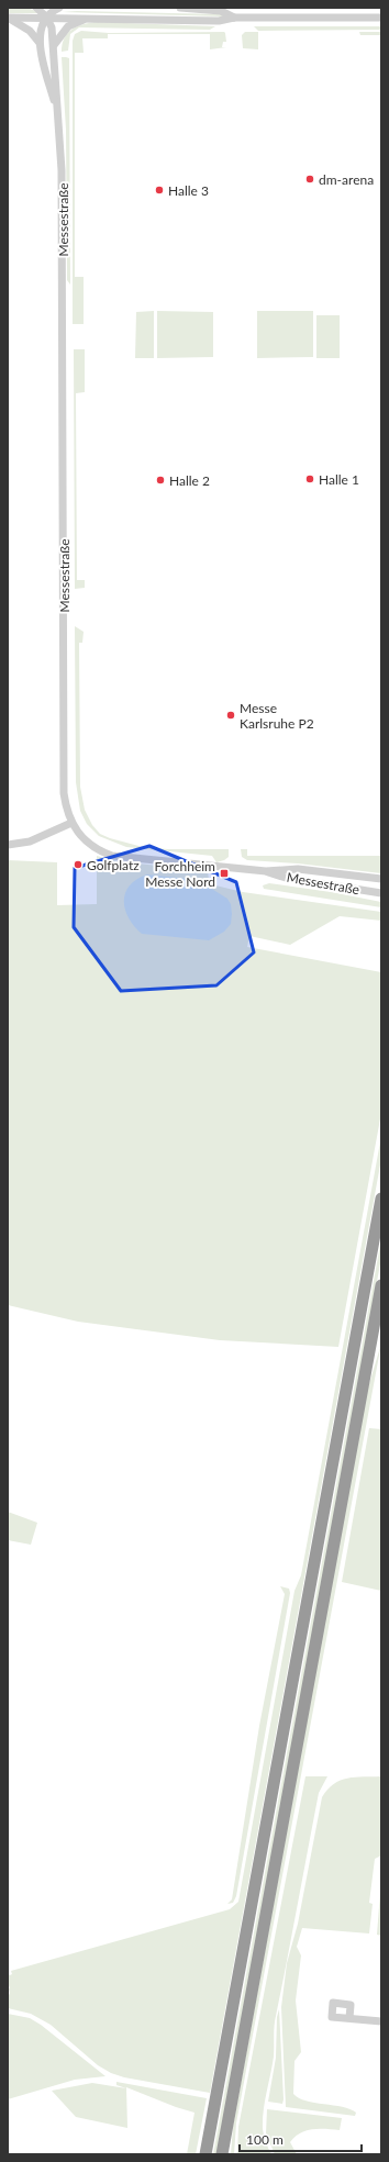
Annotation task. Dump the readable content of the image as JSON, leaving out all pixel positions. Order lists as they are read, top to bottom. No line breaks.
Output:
{"streets":{"street":["Messestraße"]},"places":{"other":["dm-arena","Halle 3","Halle 1","Halle 2","Messe Karlsruhe P2","Golfplatz"],"transit":["Forchheim Messe Nord"]},"scale_bar":"100 m"}
